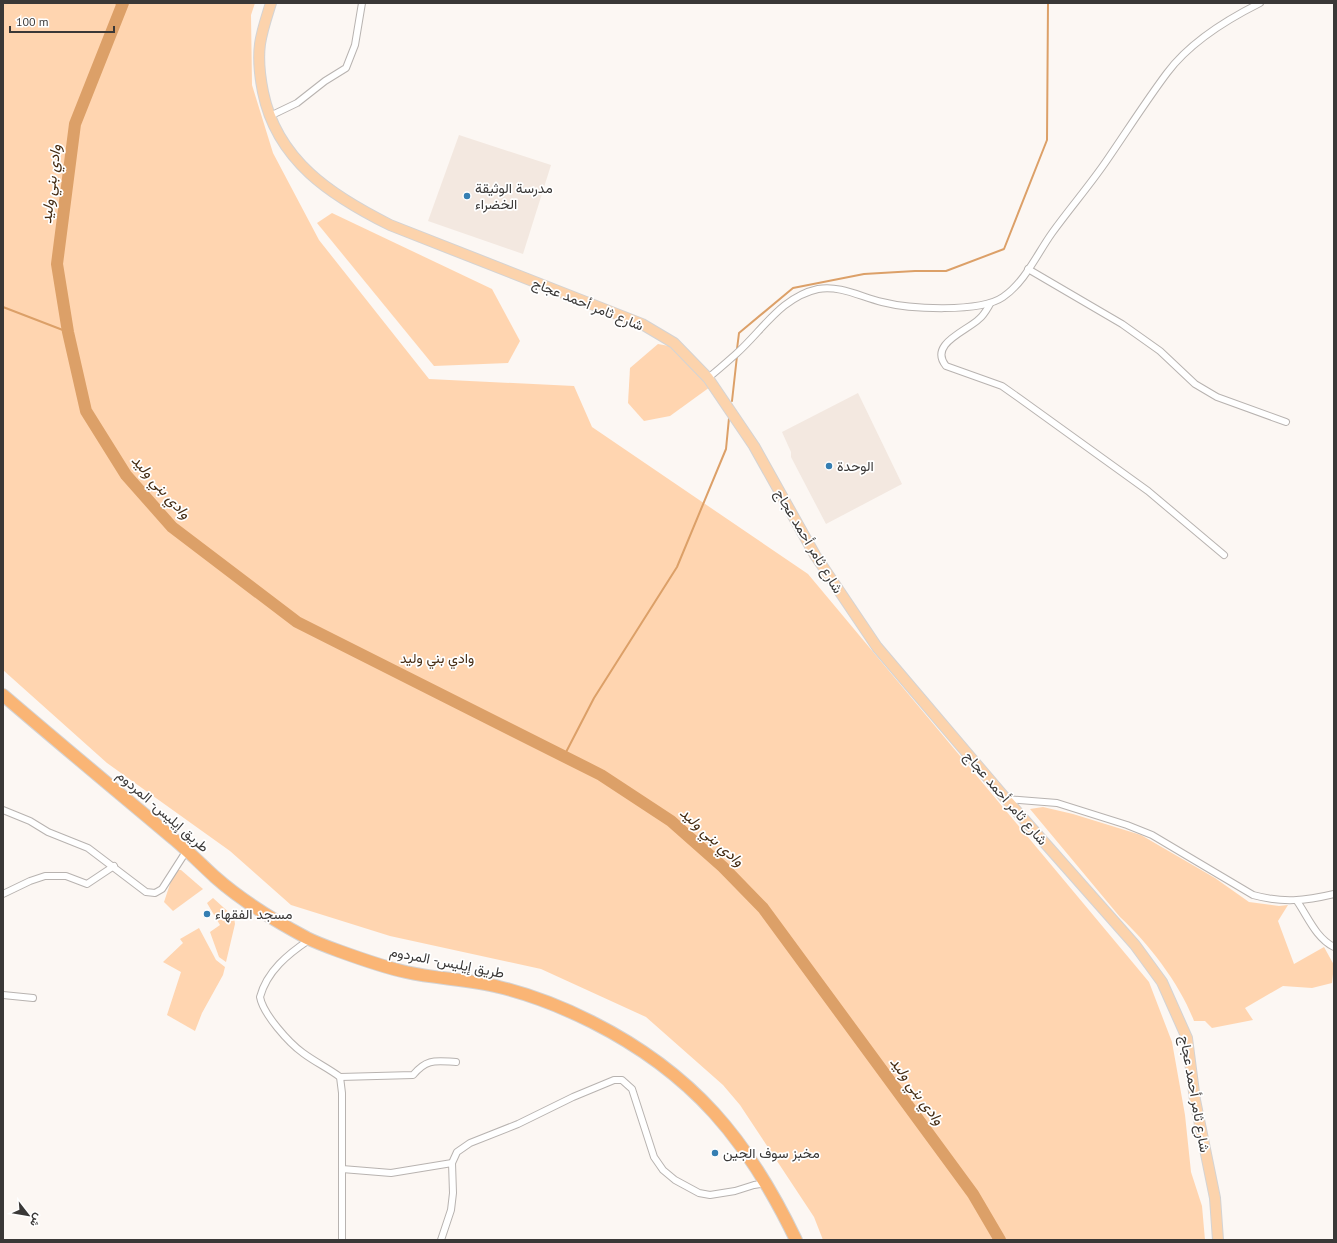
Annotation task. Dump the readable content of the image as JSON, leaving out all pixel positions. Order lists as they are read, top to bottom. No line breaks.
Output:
{"streets":{"highway":["طريق إيليس- المردوم"],"main road":["شارع ثامر أحمد عجاج"]},"water":["وادي بني وليد"],"parks":["وادي بني وليد"],"places":["مدرسة الوثيقة الخضراء","الوحدة","مسجد الفقهاء","مخبز سوف الجين"],"scale_bar":"100 m","north":"bottom right"}
